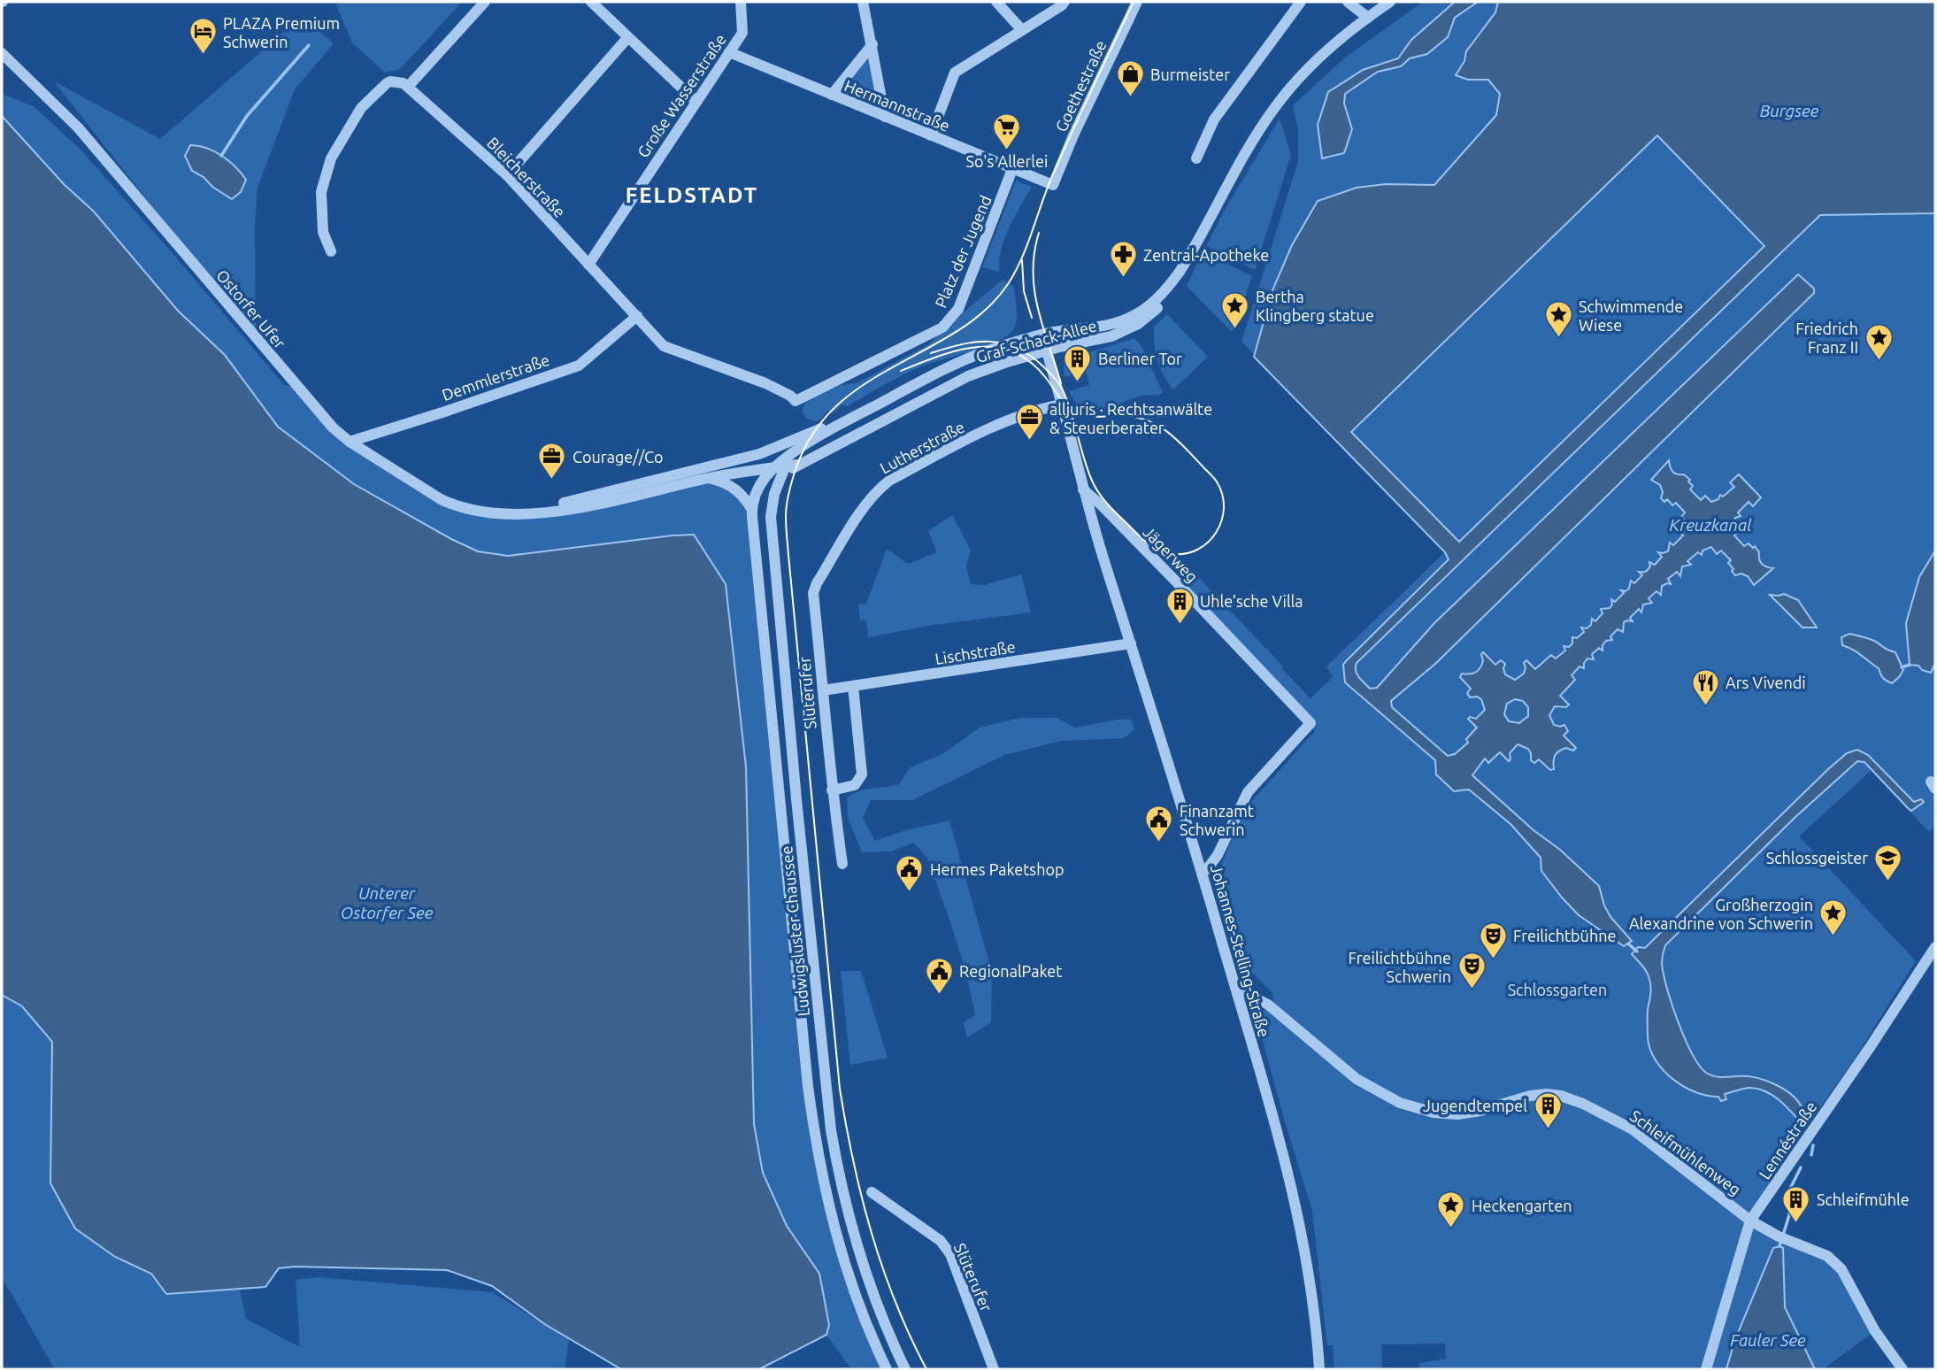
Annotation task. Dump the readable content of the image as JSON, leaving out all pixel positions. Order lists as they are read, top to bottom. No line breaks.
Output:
{"streets":{"street":["Goethestraße","Große Wasserstraße","Hermannstraße","Bleicherstraße","Platz der Jugend","Ostorfer Ufer","Graf-Schack-Allee","Demmlerstraße","Lutherstraße","Jägerweg","Lischstraße","Slüterufer","Ludwigsluster Chaussee","Johannes-Stelling-Straße","Lennéstraße","Schleifmühlenweg"]},"crossings":[["Goethestraße","Hermannstraße"],["Große Wasserstraße","Hermannstraße"],["Große Wasserstraße","Bleicherstraße"],["Hermannstraße","Platz der Jugend"],["Bleicherstraße","Platz der Jugend"],["Bleicherstraße","Demmlerstraße"],["Ostorfer Ufer","Graf-Schack-Allee"],["Ostorfer Ufer","Demmlerstraße"],["Ostorfer Ufer","Ludwigsluster Chaussee"],["Lutherstraße","Slüterufer"],["Lutherstraße","Johannes-Stelling-Straße"],["Jägerweg","Johannes-Stelling-Straße"],["Lischstraße","Slüterufer"],["Lischstraße","Johannes-Stelling-Straße"],["Johannes-Stelling-Straße","Schleifmühlenweg"],["Lennéstraße","Schleifmühlenweg"]],"districts":["FELDSTADT"],"water":["Burgsee","Kreuzkanal","Unterer Ostorfer See","Fauler See"],"parks":["Schlossgarten"],"places":{"hotel":["PLAZA Premium Schwerin"],"shop":["Burmeister"],"supermarket":["So's Allerlei"],"pharmacy":["Zentral-Apotheke"],"place":["Bertha Klingberg statue","Schwimmende Wiese","Friedrich Franz II","Großherzogin Alexandrine von Schwerin","Heckengarten"],"building":["Berliner Tor","Uhle’sche Villa","Jugendtempel","Schleifmühle"],"office":["alljuris · Rechtsanwälte & Steuerberater","Courage//Co"],"restaurant":["Ars Vivendi"],"public building":["Finanzamt Schwerin","Hermes Paketshop","RegionalPaket"],"school or university":["Schlossgeister"],"theatre":["Freilichtbühne","Freilichtbühne Schwerin"]}}
